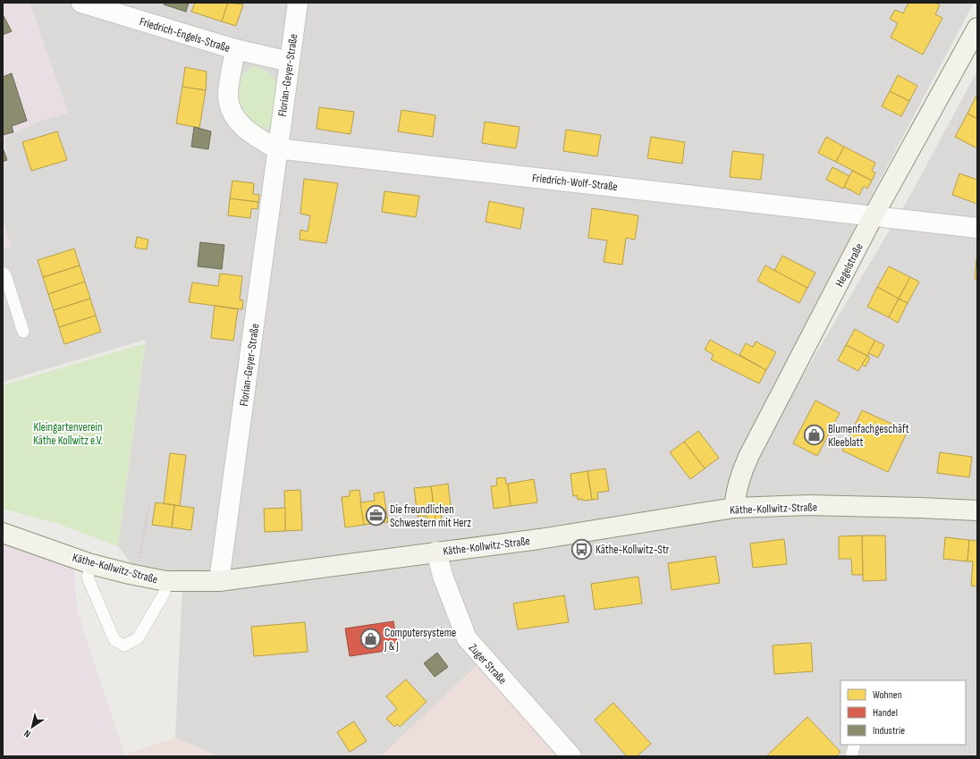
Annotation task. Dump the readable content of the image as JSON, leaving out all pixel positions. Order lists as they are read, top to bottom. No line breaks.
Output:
{"streets":{"street":["Friedrich-Engels-Straße","Florian-Geyer-Straße","Friedrich-Wolf-Straße","Hegelstraße","Käthe-Kollwitz-Straße","Zuger Straße"]},"crossings":[["Friedrich-Engels-Straße","Florian-Geyer-Straße"],["Florian-Geyer-Straße","Friedrich-Wolf-Straße"],["Florian-Geyer-Straße","Käthe-Kollwitz-Straße"],["Friedrich-Wolf-Straße","Hegelstraße"],["Hegelstraße","Käthe-Kollwitz-Straße"],["Käthe-Kollwitz-Straße","Zuger Straße"]],"parks":["Kleingartenverein Käthe Kollwitz e.V."],"places":{"shop":["Blumenfachgeschäft Kleeblatt","Computersysteme J & J"],"office":["Die freundlichen Schwestern mit Herz"],"bus stop":["Käthe-Kollwitz-Str"]},"legend":["Wohnen","Handel","Industrie"],"north":"bottom left"}
